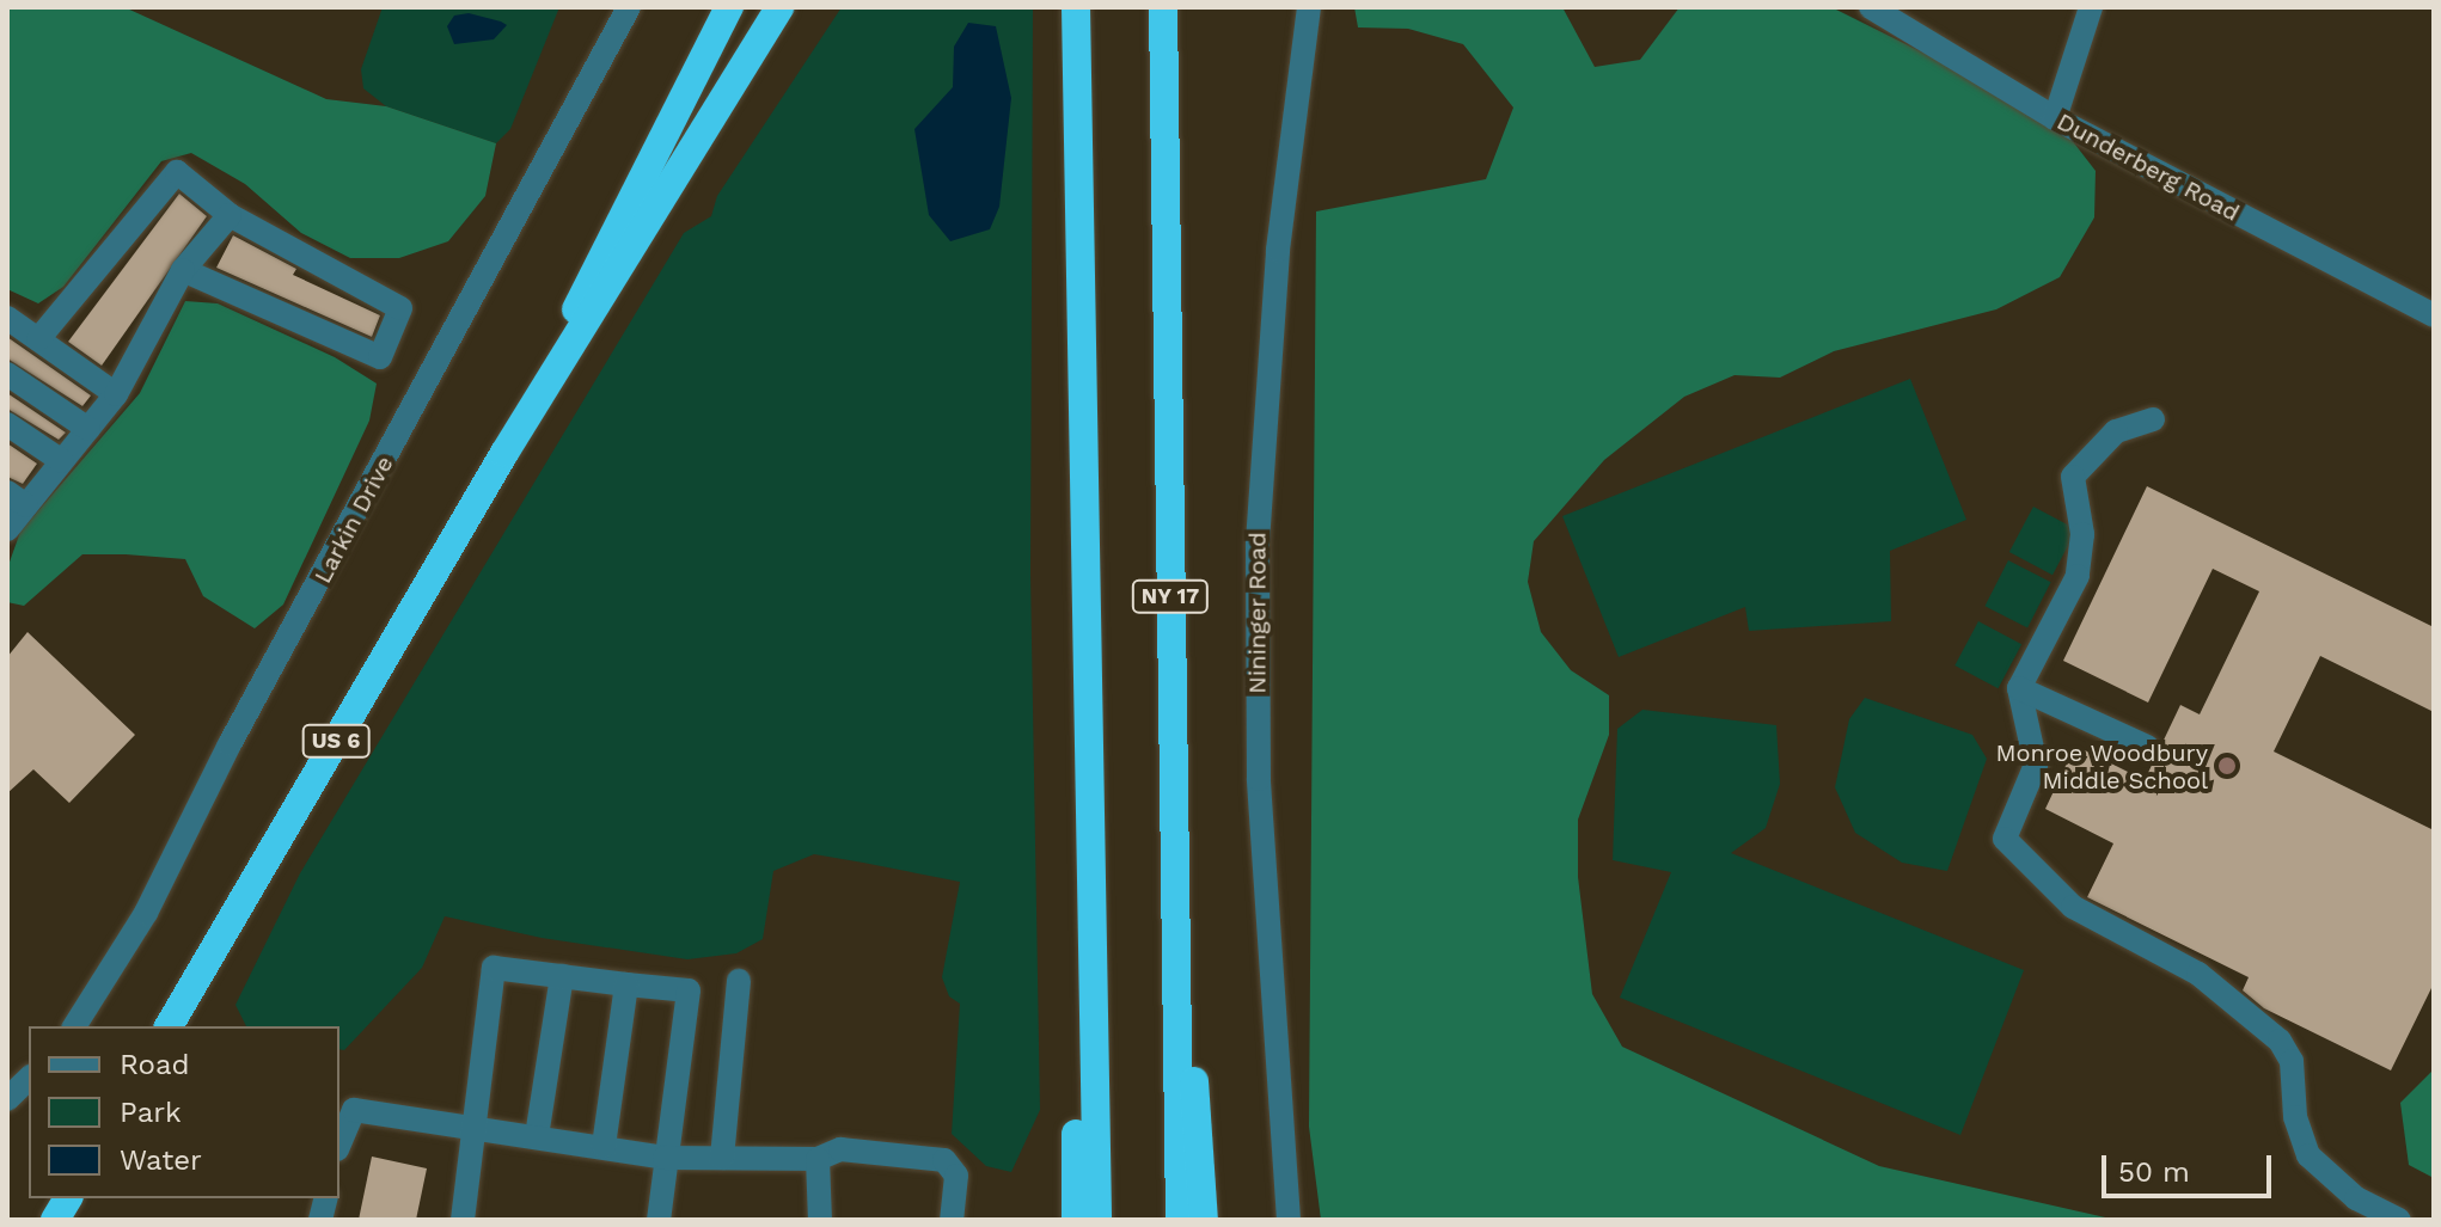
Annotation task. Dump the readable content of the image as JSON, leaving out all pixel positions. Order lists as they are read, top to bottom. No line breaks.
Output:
{"streets":{"highway":["NY 17","US 6"],"street":["Dunderberg Road","Larkin Drive","Nininger Road"]},"places":["Monroe Woodbury Middle School"],"legend":["Road","Park","Water"],"scale_bar":"50 m"}
